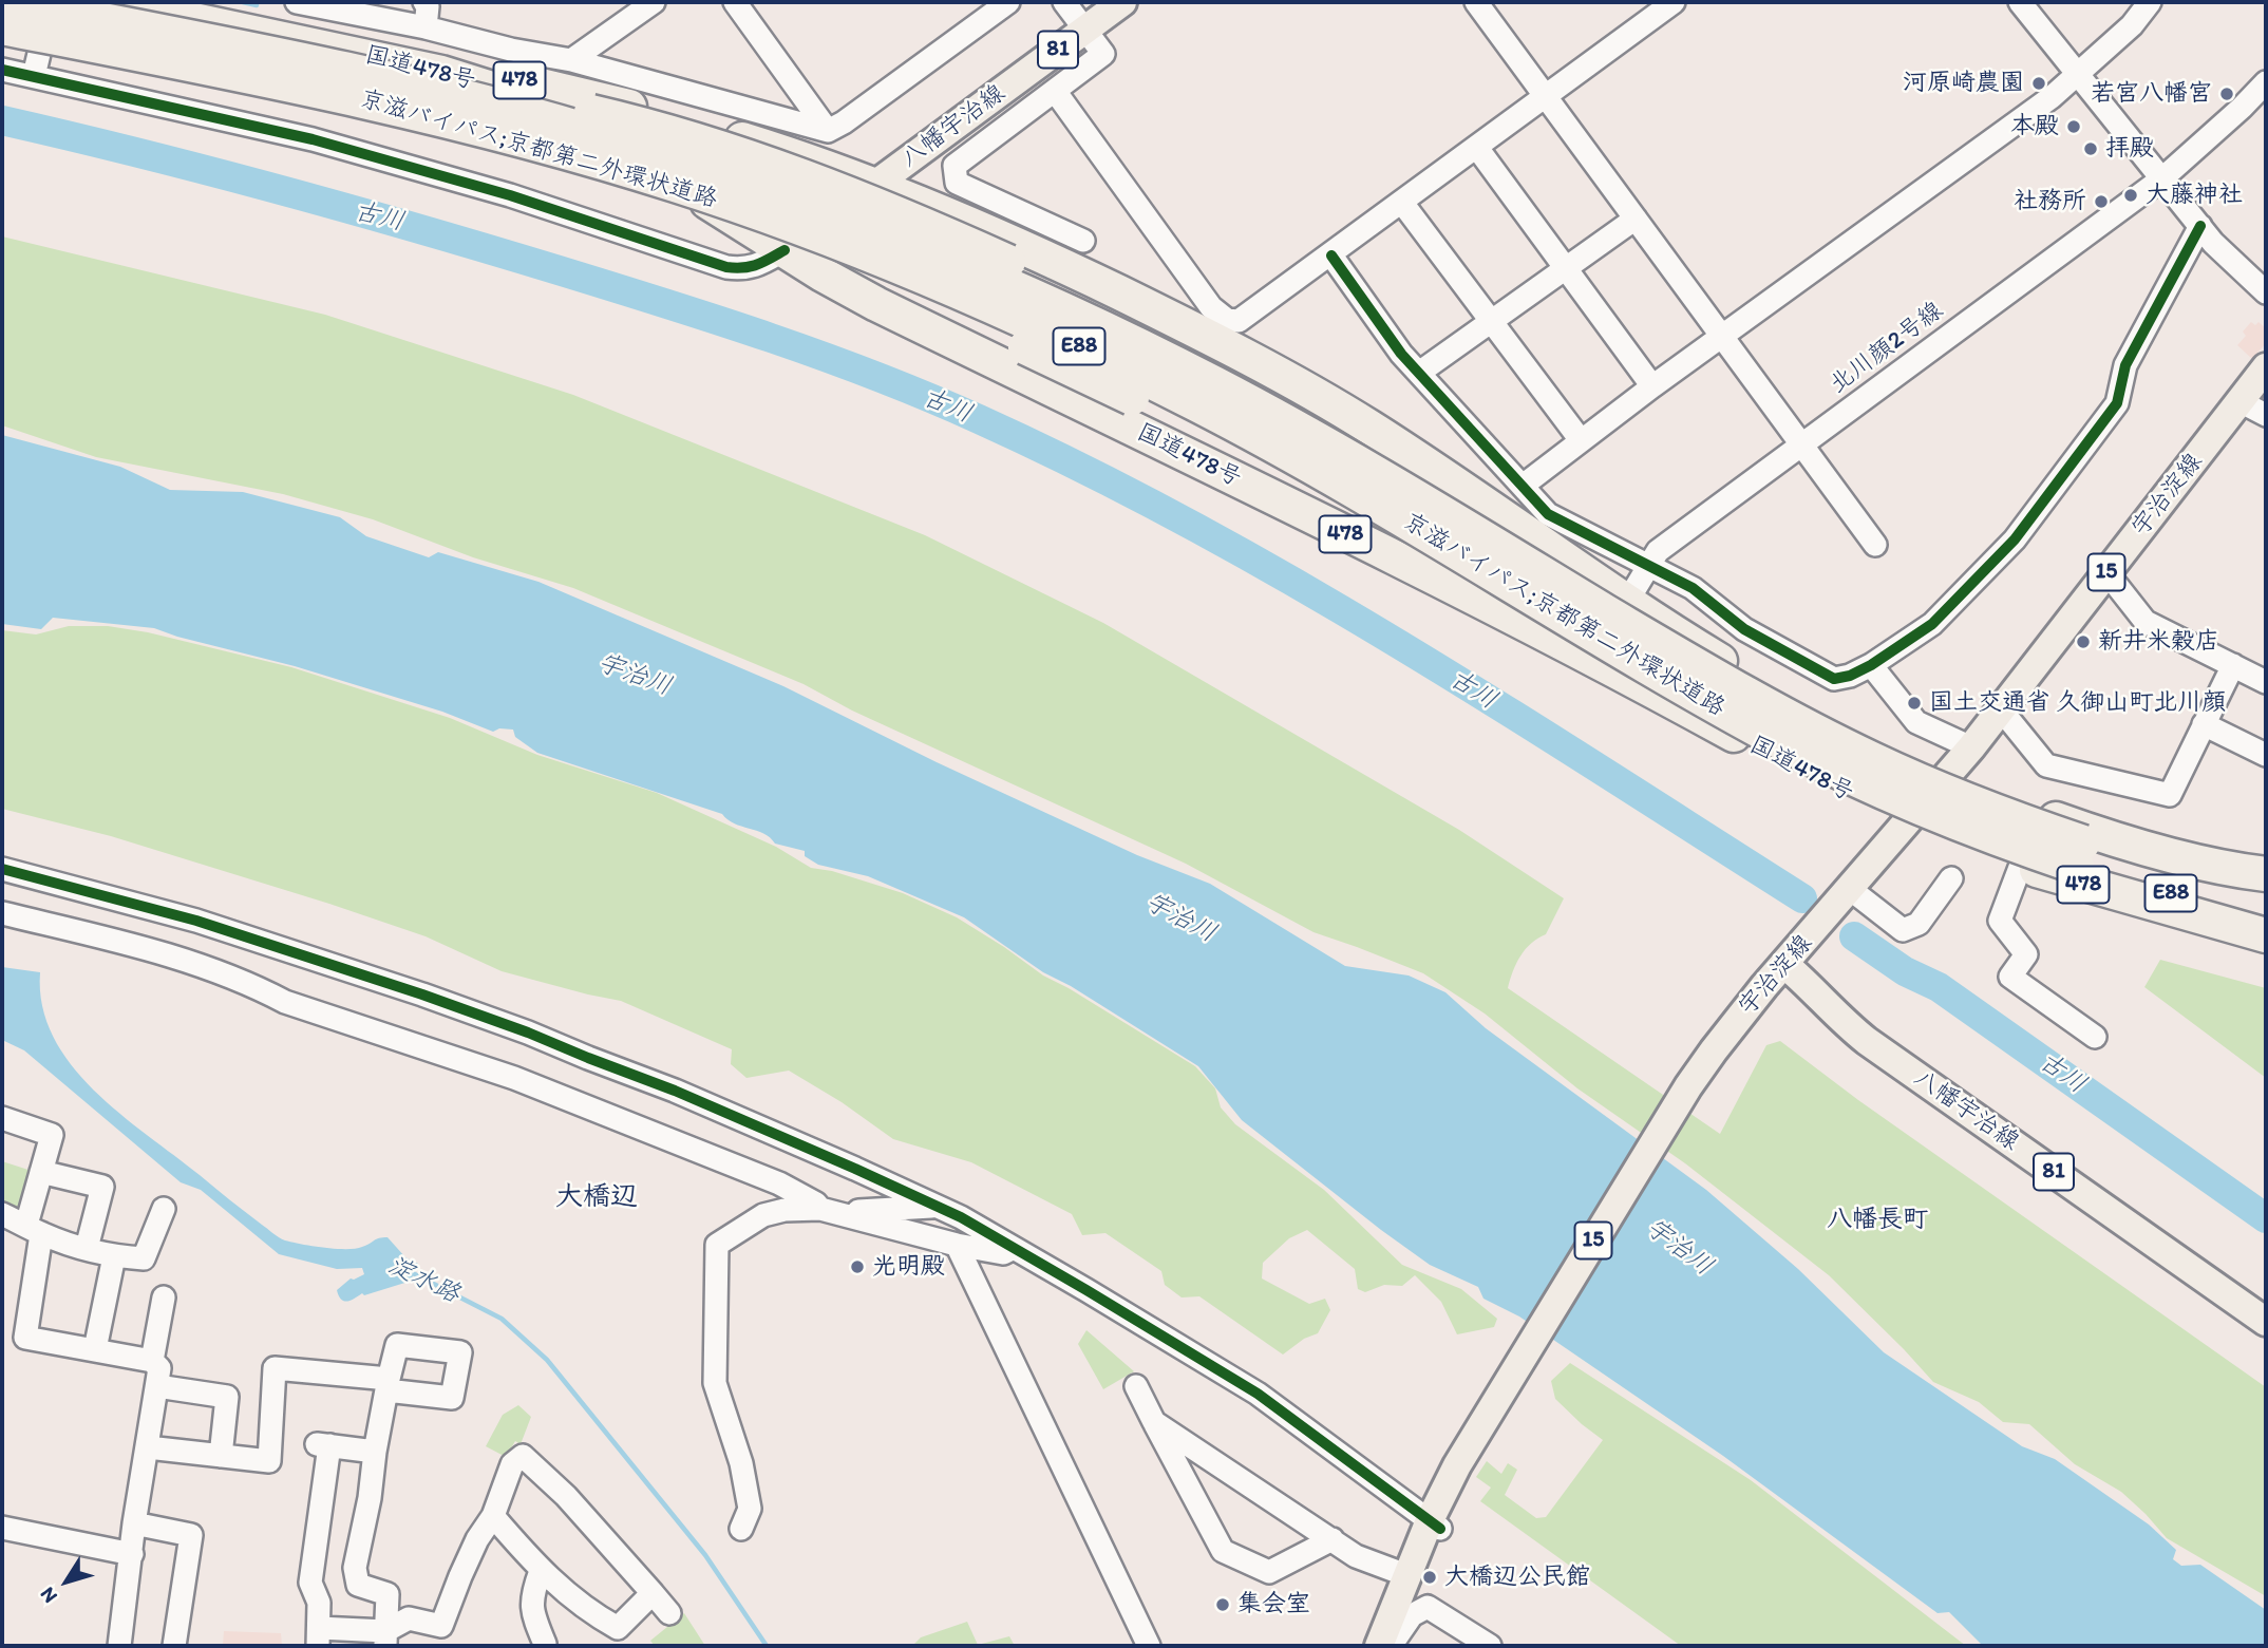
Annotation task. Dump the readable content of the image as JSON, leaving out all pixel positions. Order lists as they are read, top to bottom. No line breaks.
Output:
{"streets":{"highway":["国道478号","478","京滋バイパス;京都第二外環状道路","E88"],"main road":["81","八幡宇治線","宇治淀線","15"],"street":["北川顔2号線"]},"crossings":[["国道478号","八幡宇治線"],["国道478号","E88"],["国道478号","北川顔2号線"],["国道478号","宇治淀線"],["八幡宇治線","宇治淀線"],["京滋バイパス;京都第二外環状道路","E88"]],"districts":["大橋辺","八幡長町"],"water":["古川","宇治川","淀水路"],"places":["河原崎農園","若宮八幡宮","本殿","拝殿","大藤神社","社務所","新井米穀店","国土交通省 久御山町北川顔","光明殿","大橋辺公民館","集会室"],"north":"bottom left"}
